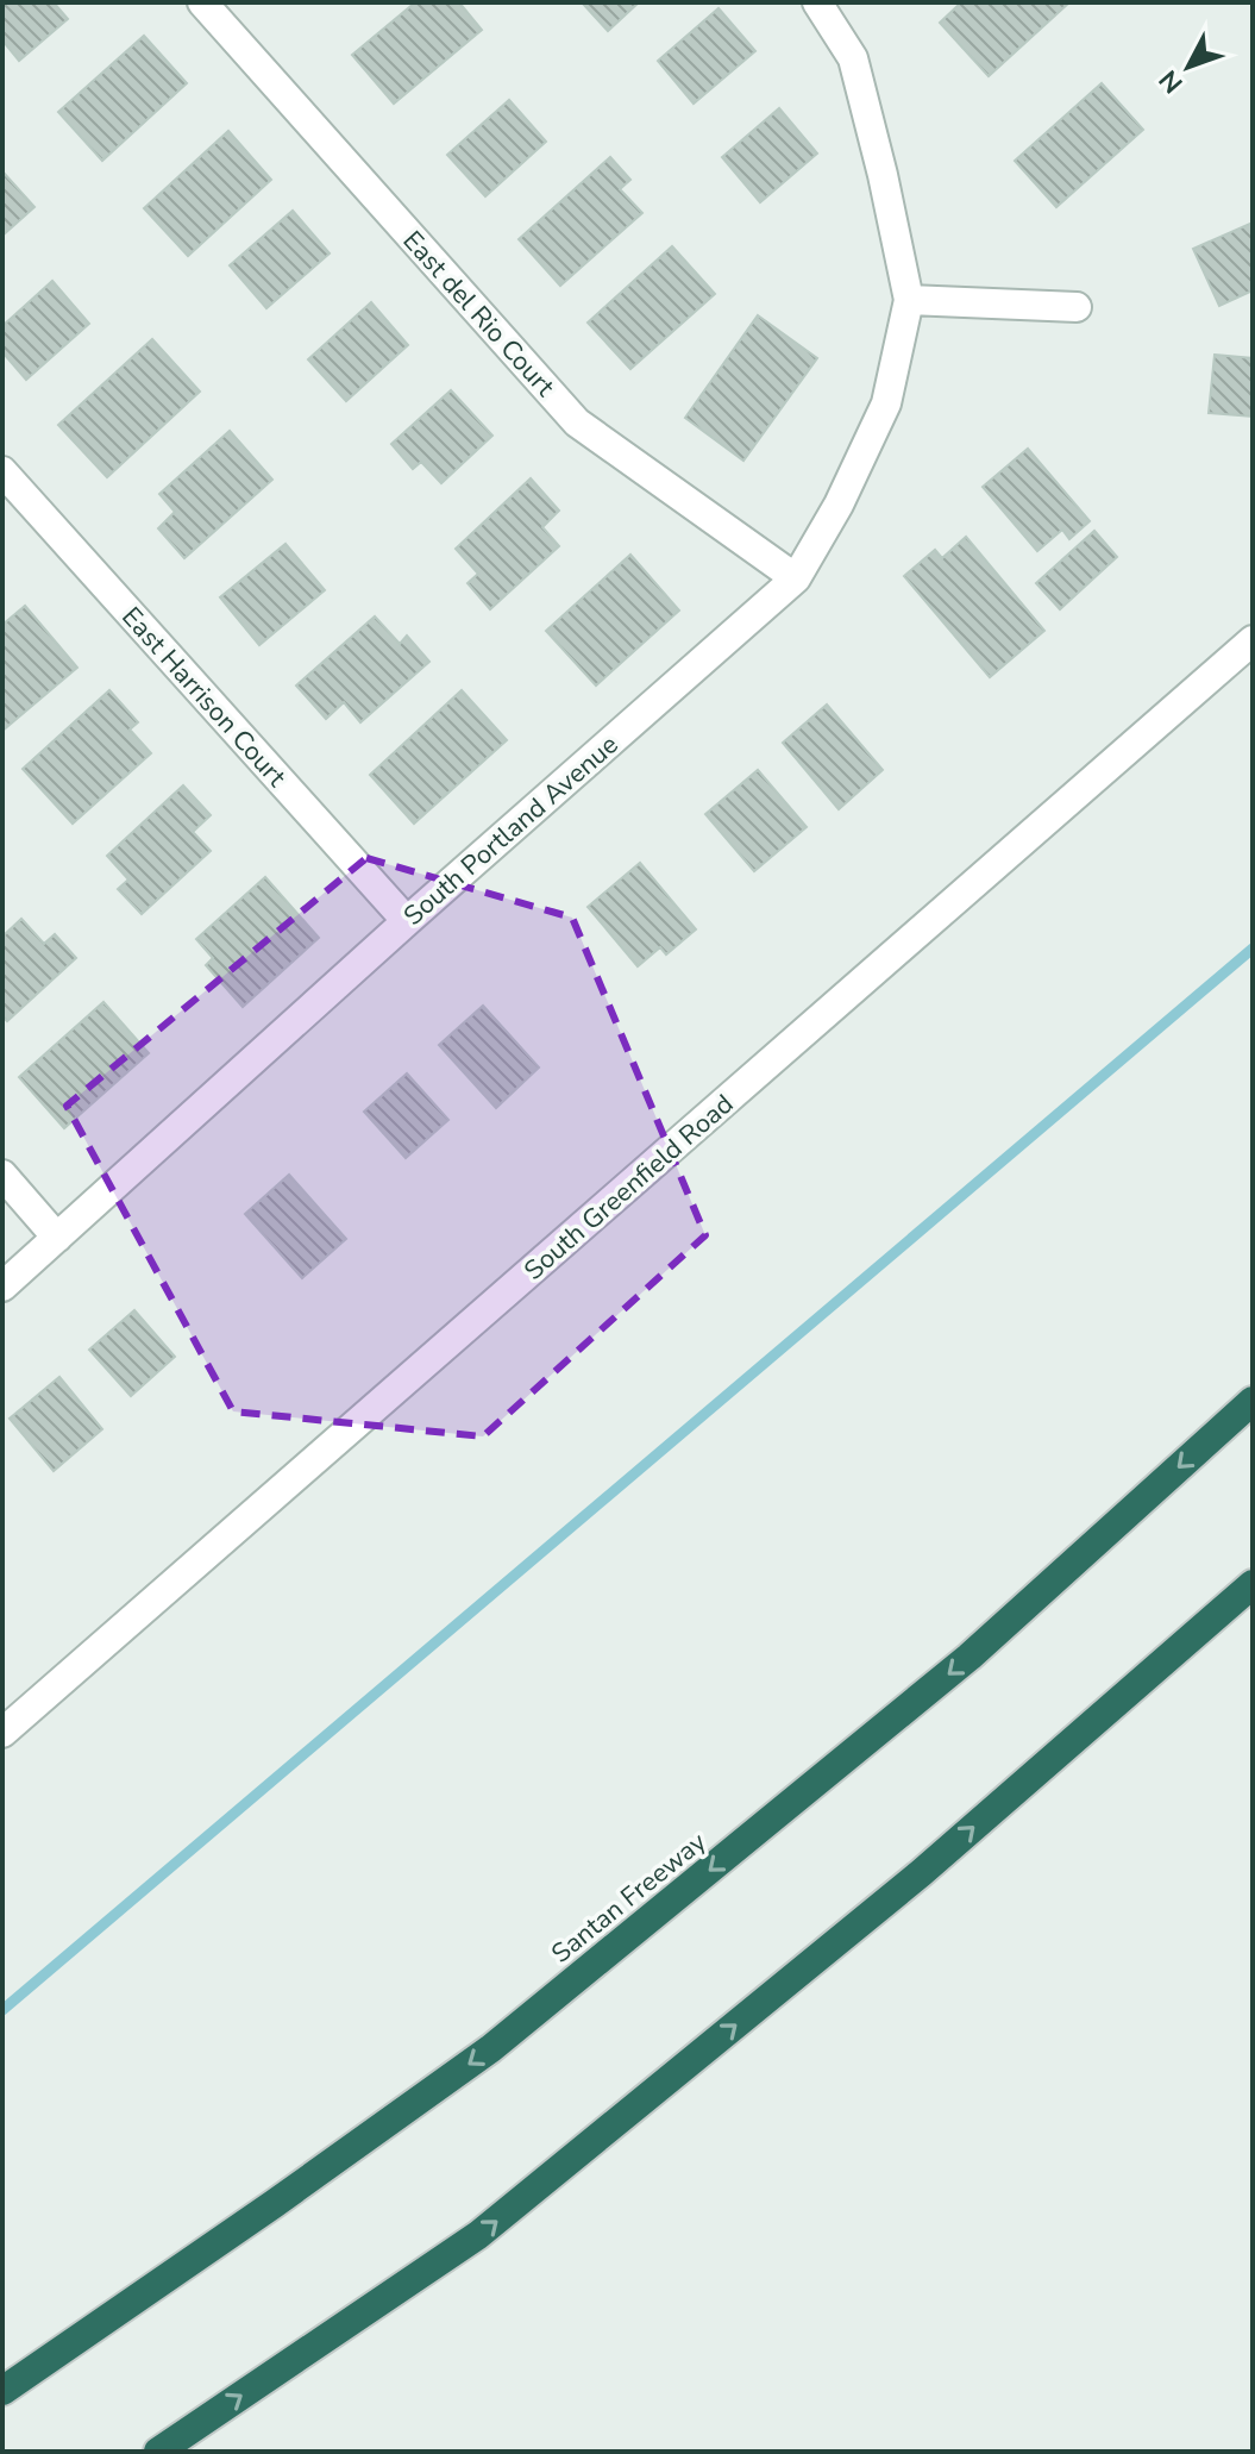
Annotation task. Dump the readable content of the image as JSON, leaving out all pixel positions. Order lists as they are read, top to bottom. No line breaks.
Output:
{"streets":{"highway":["Santan Freeway"],"street":["East del Rio Court","East Harrison Court","South Portland Avenue","South Greenfield Road"]},"crossings":[["East del Rio Court","South Portland Avenue"],["East Harrison Court","South Portland Avenue"]],"north":"bottom left"}
